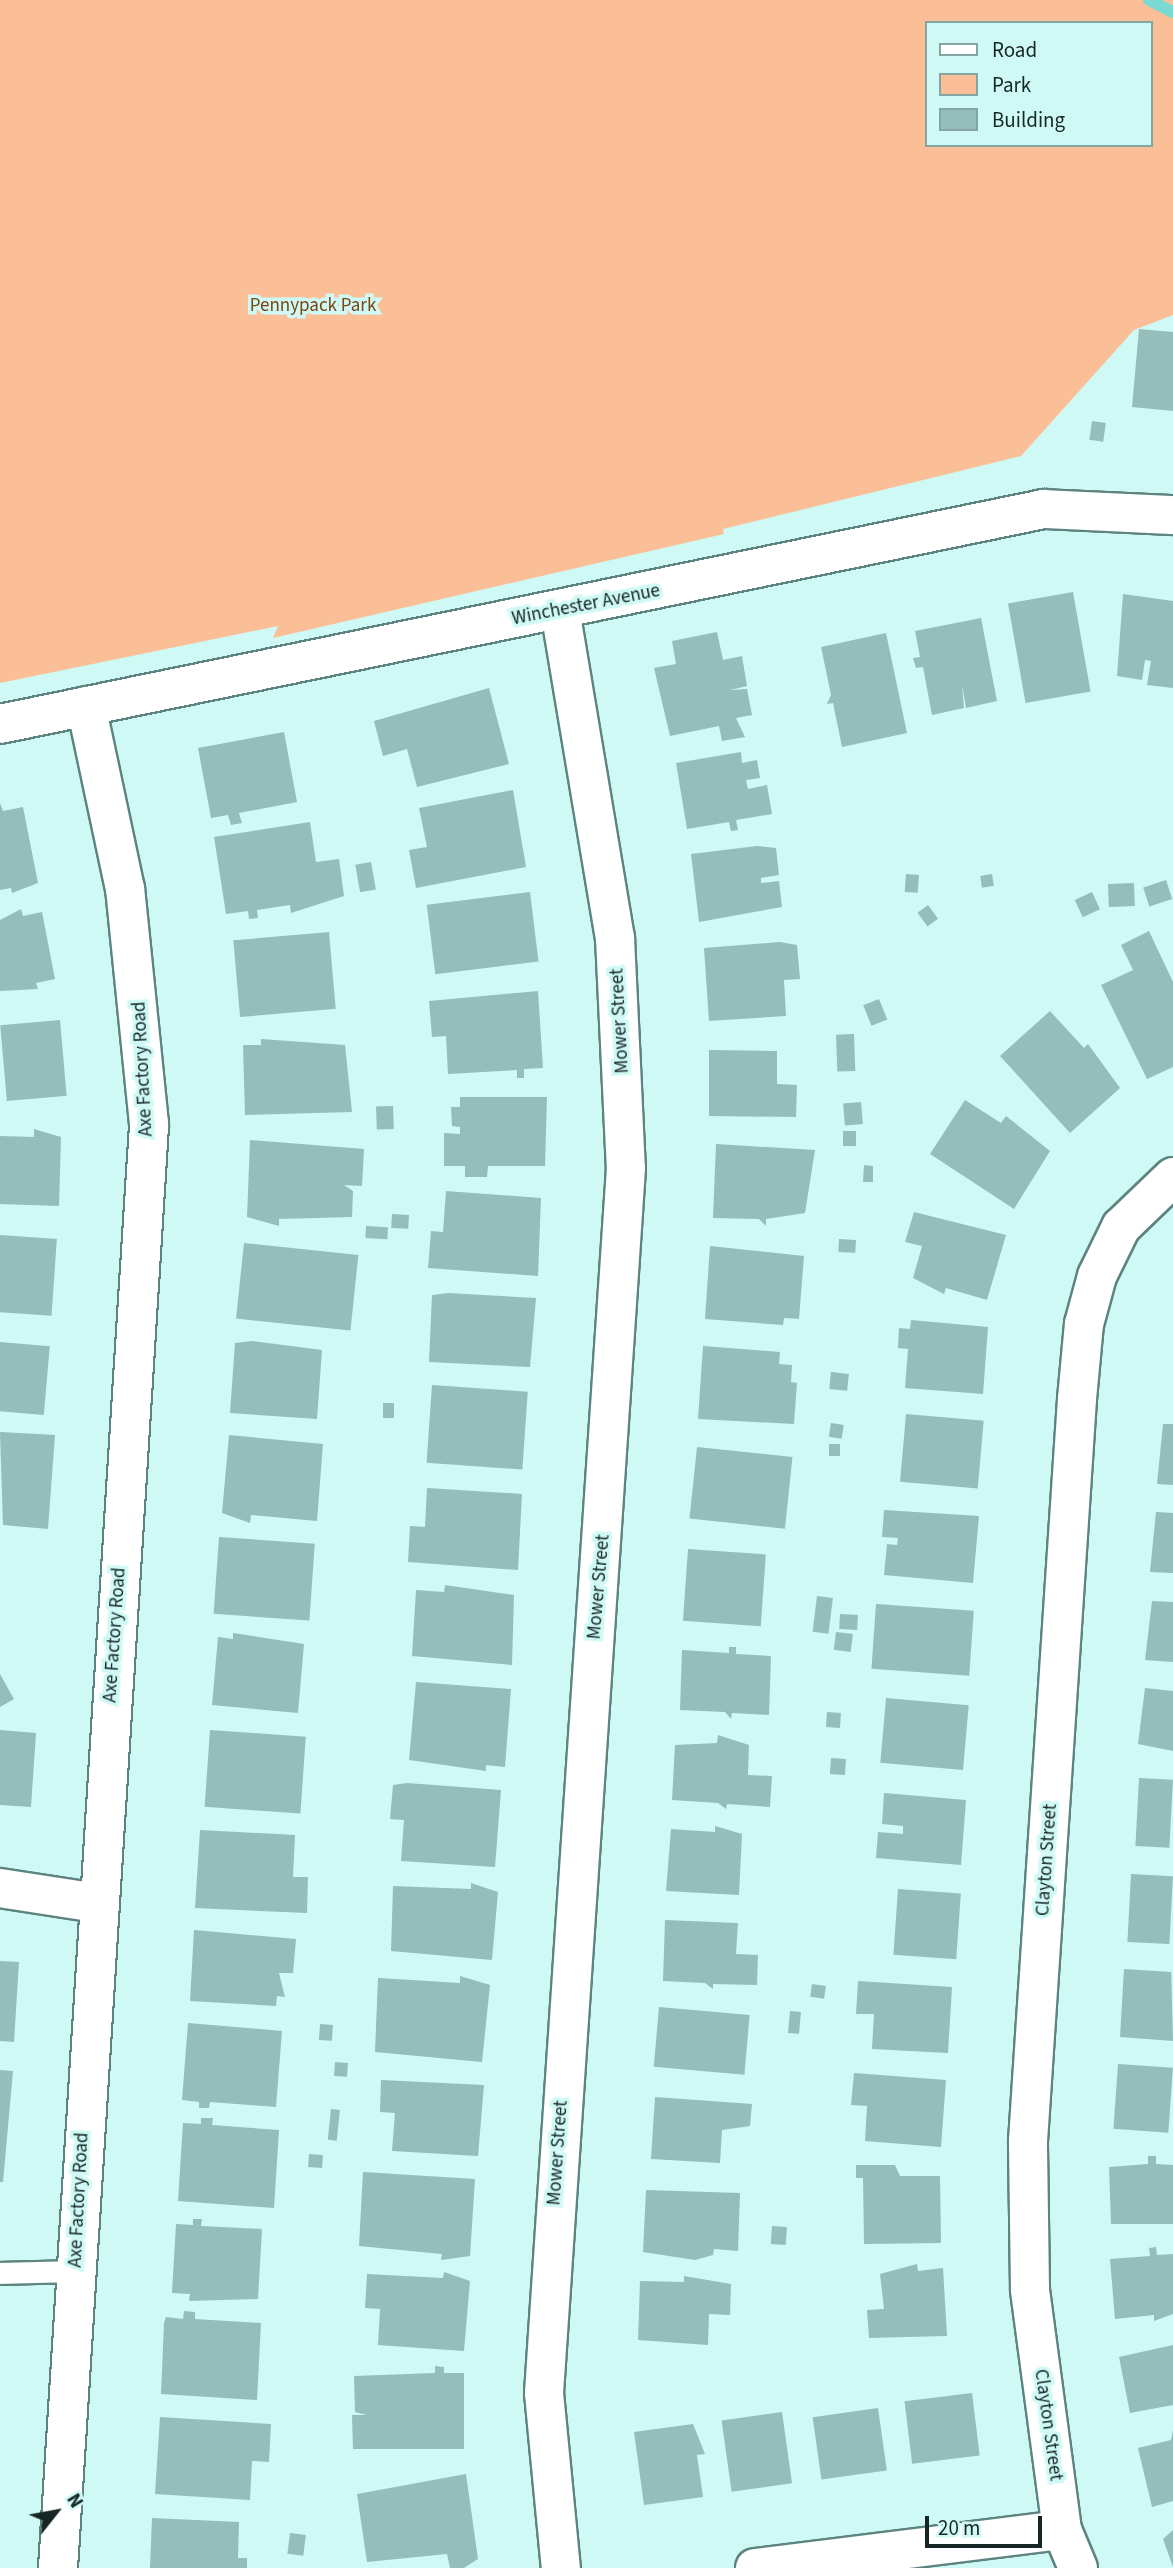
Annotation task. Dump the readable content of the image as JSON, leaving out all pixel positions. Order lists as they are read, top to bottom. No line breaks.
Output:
{"streets":{"street":["Winchester Avenue","Mower Street","Axe Factory Road","Clayton Street"]},"crossings":[["Winchester Avenue","Mower Street"],["Winchester Avenue","Axe Factory Road"]],"parks":["Pennypack Park"],"legend":["Road","Park","Building"],"scale_bar":"20 m","north":"top right"}
